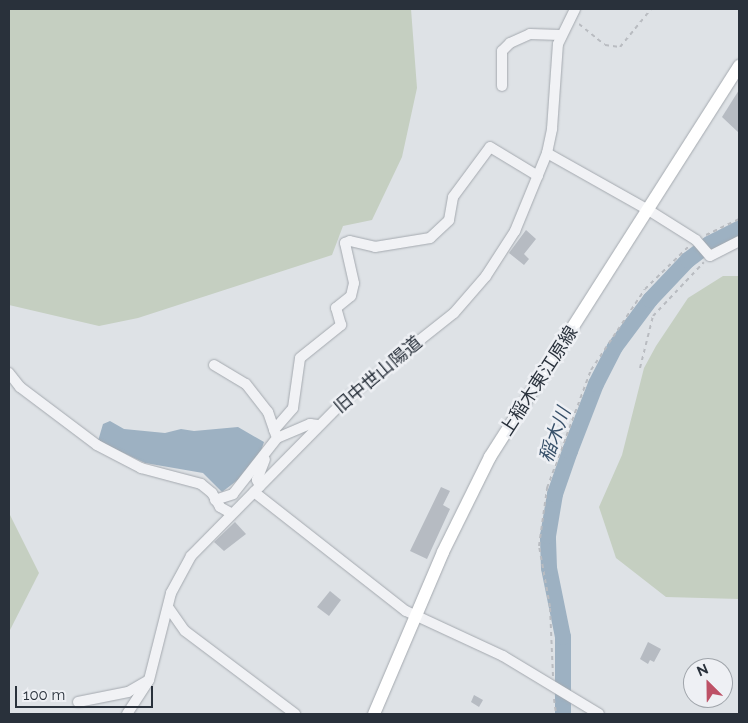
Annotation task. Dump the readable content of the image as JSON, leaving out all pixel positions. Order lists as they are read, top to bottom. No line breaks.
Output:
{"streets":{"main road":["上稲木東江原線"],"street":["旧中世山陽道"]},"water":["稲木川"],"scale_bar":"100 m","north":"top left"}
